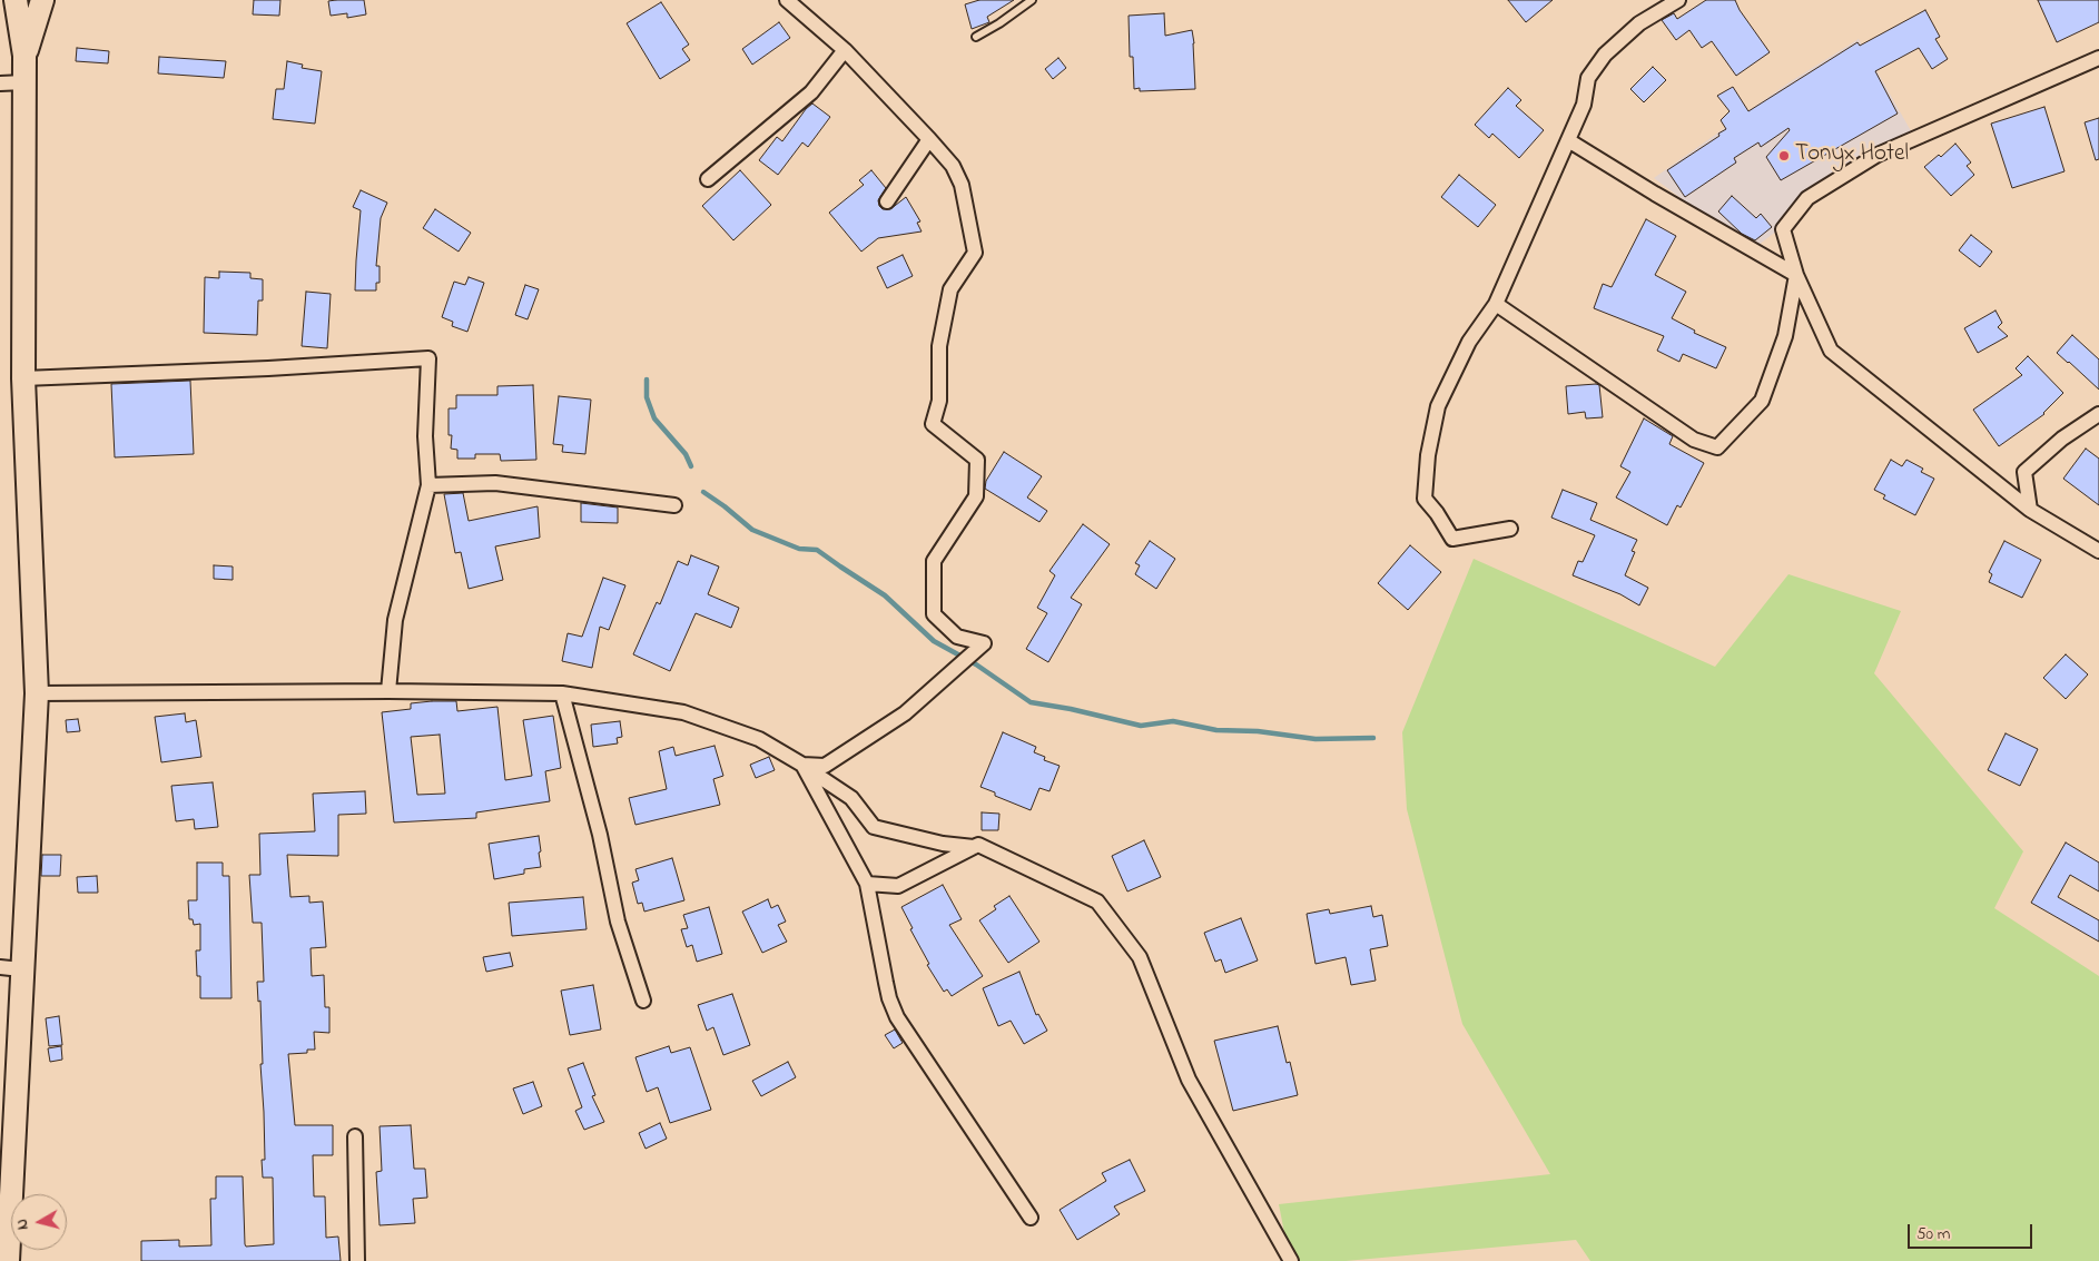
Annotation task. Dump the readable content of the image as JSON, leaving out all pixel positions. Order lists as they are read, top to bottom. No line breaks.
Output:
{"places":["Tonyx Hotel"],"scale_bar":"50 m","north":"left"}
